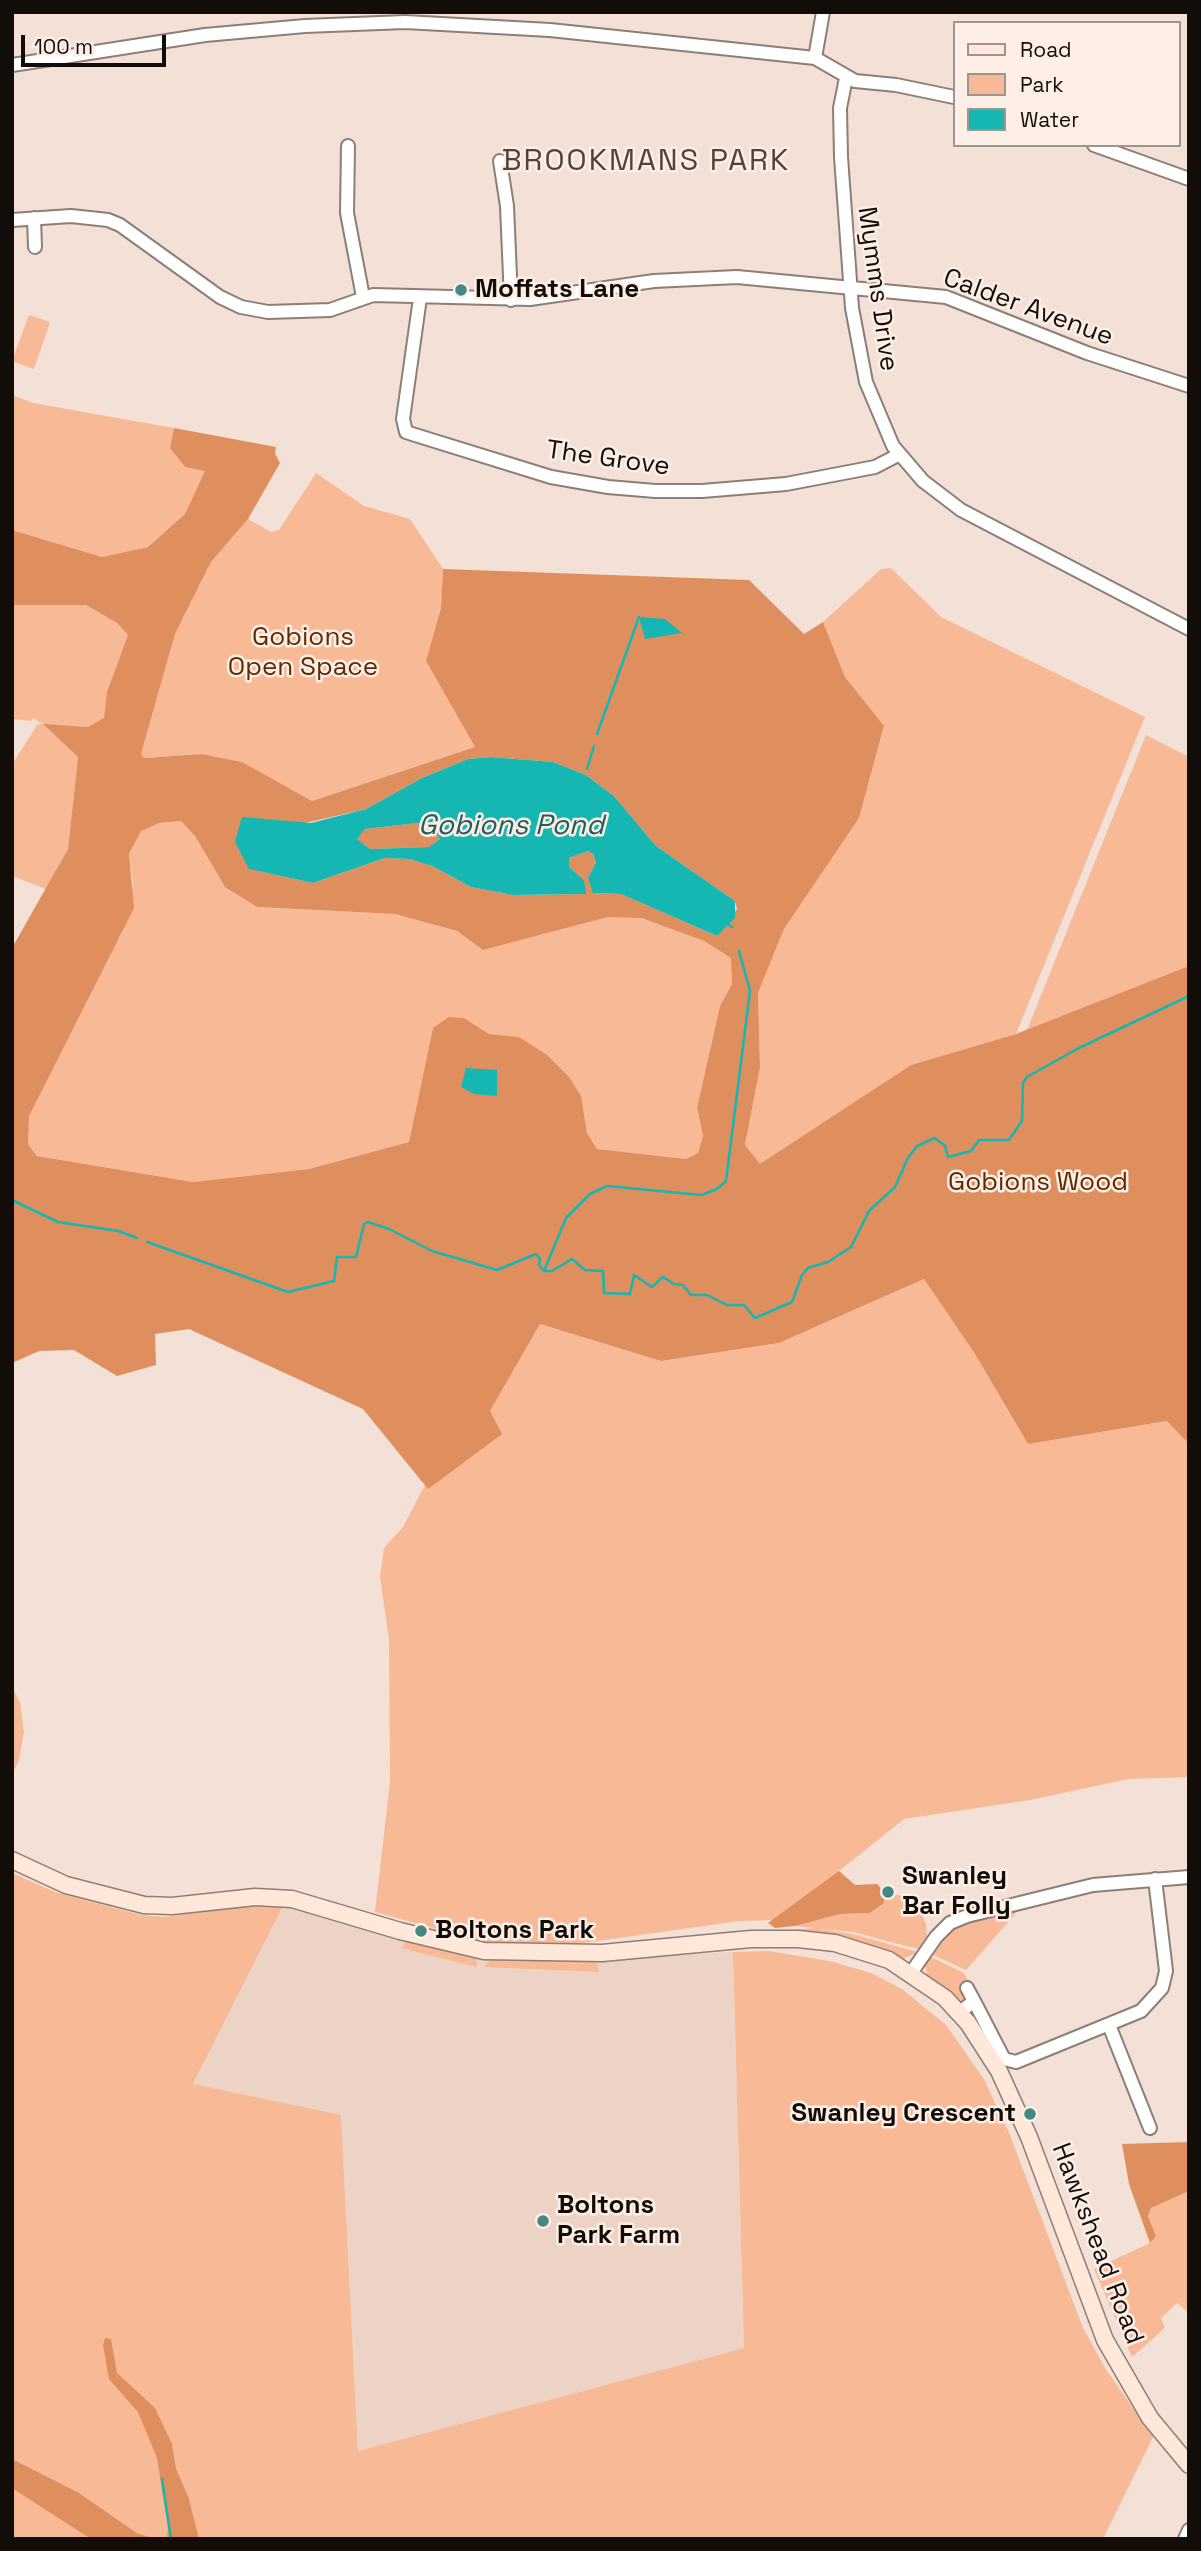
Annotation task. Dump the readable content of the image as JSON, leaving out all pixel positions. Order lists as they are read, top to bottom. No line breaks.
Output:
{"streets":{"street":["Mymms Drive","Calder Avenue","The Grove","Hawkshead Road"]},"crossings":[["Mymms Drive","Calder Avenue"],["Mymms Drive","The Grove"]],"districts":["BROOKMANS PARK"],"water":["Gobions Pond"],"parks":["Gobions Open Space","Gobions Wood"],"places":["Moffats Lane","Swanley Bar Folly","Boltons Park","Swanley Crescent","Boltons Park Farm"],"legend":["Road","Park","Water"],"scale_bar":"100 m"}
